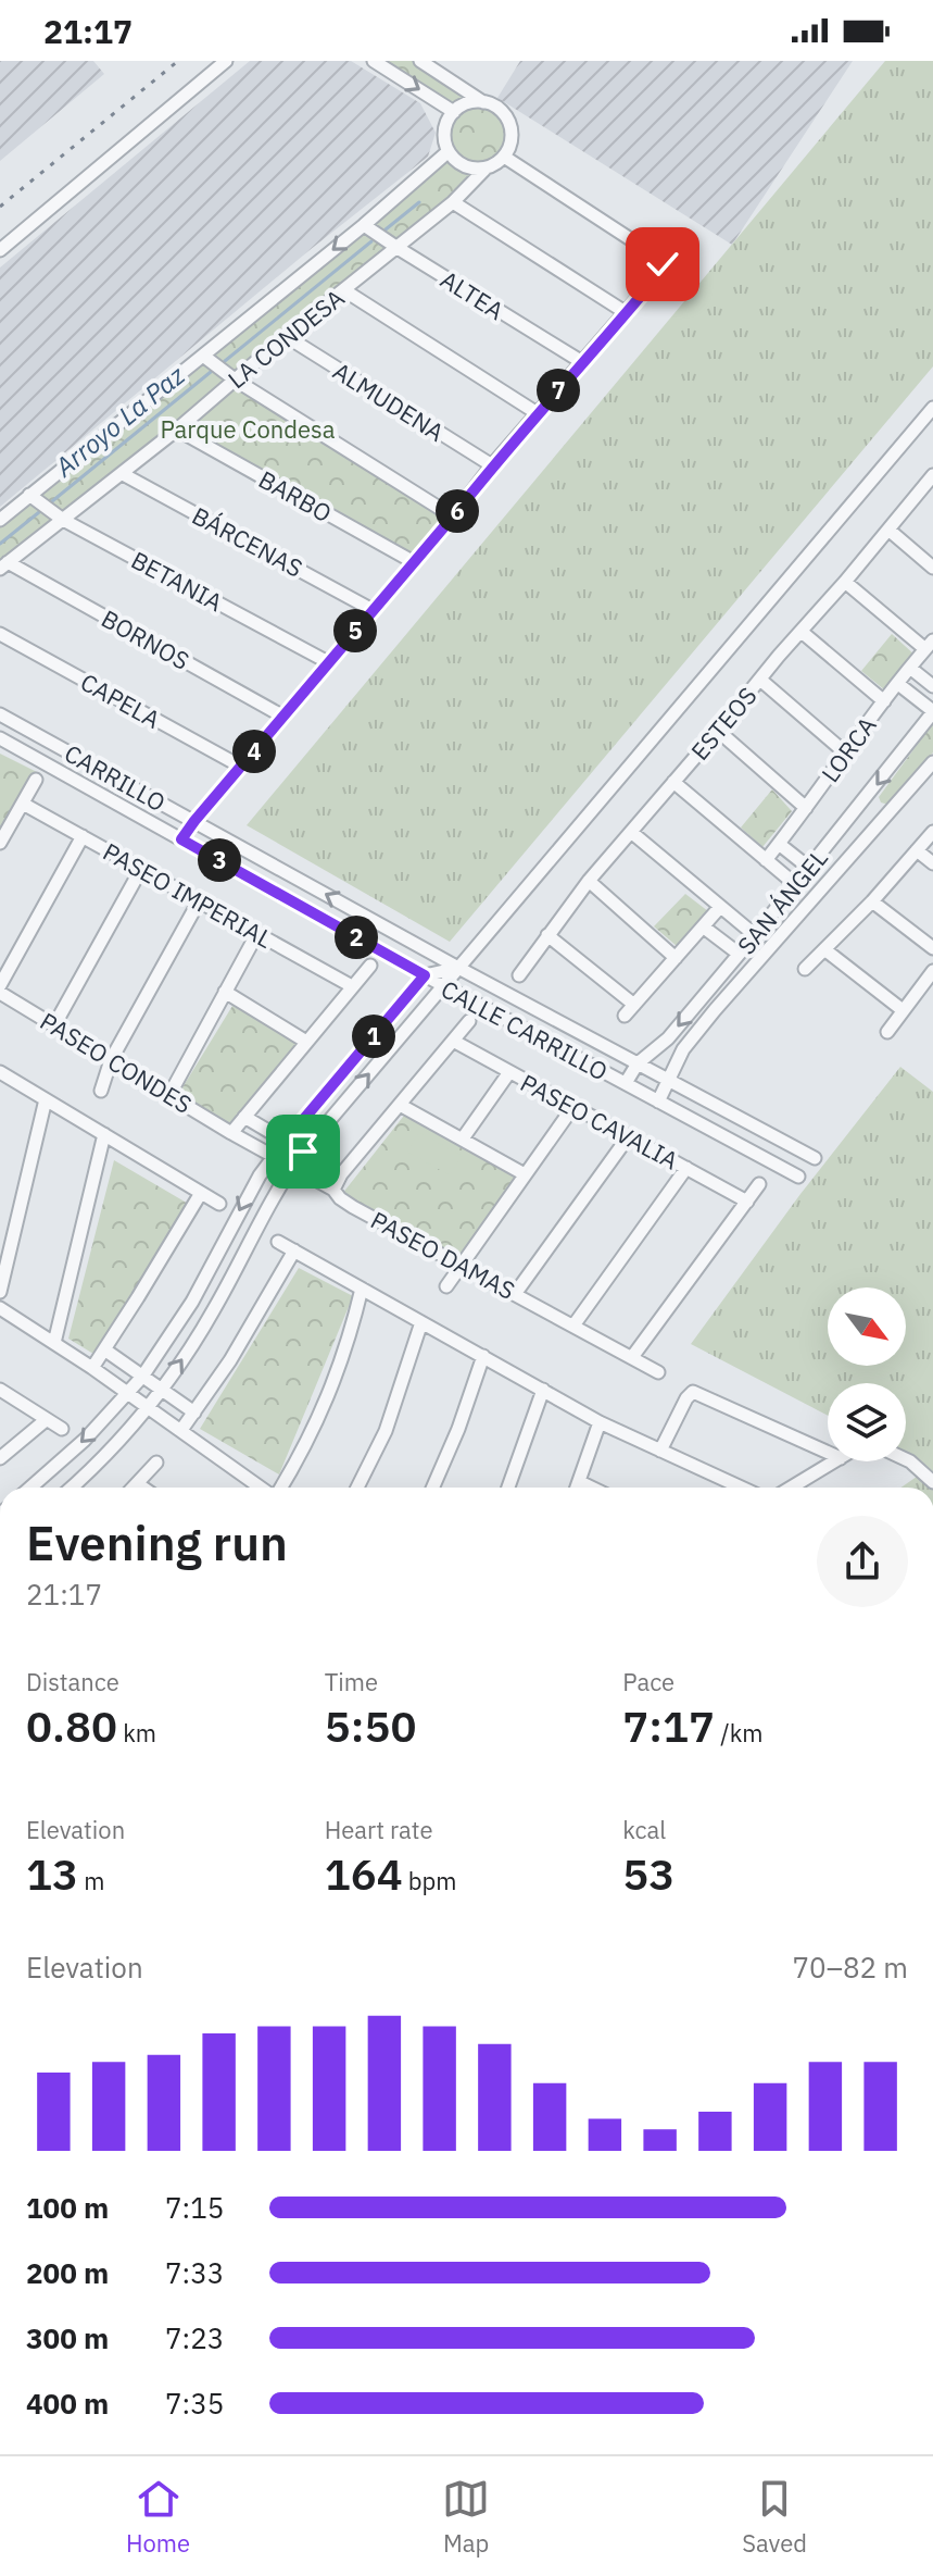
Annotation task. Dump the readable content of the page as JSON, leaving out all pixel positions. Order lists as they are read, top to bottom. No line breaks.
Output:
{"streets":{"street":["ALTEA","LA CONDESA","ALMUDENA","BARBO","BÁRCENAS","BETANIA","BORNOS","CAPELA","ESTEOS","LORCA","CARRILLO","PASEO IMPERIAL","SAN ÁNGEL","CALLE CARRILLO","PASEO CONDES","PASEO CAVALIA","PASEO DAMAS"]},"crossings":[["ALTEA","LA CONDESA"],["LA CONDESA","ALMUDENA"],["LA CONDESA","BARBO"],["LA CONDESA","BÁRCENAS"],["LA CONDESA","BETANIA"],["LA CONDESA","BORNOS"],["CARRILLO","CALLE CARRILLO"],["SAN ÁNGEL","CALLE CARRILLO"],["PASEO CONDES","PASEO DAMAS"]],"one_way":["CARRILLO"],"water":["Arroyo La Paz"],"parks":["Parque Condesa"],"north":"bottom right","page":{"status":"21:17","pins":["7","6","5","4","3","2","1"],"heading":["Evening run","21:17"],"stats":[["Distance","0.80 km"],["Time","5:50"],["Pace","7:17 /km"],["Elevation","13 m"],["Heart rate","164 bpm"],["kcal","53"]],"chart":["Elevation","70–82 m"],"list":[{"name":"100 m","note":"7:15"},{"name":"200 m","note":"7:33"},{"name":"300 m","note":"7:23"},{"name":"400 m","note":"7:35"}],"tabs":["Home","Map","Saved"]}}
